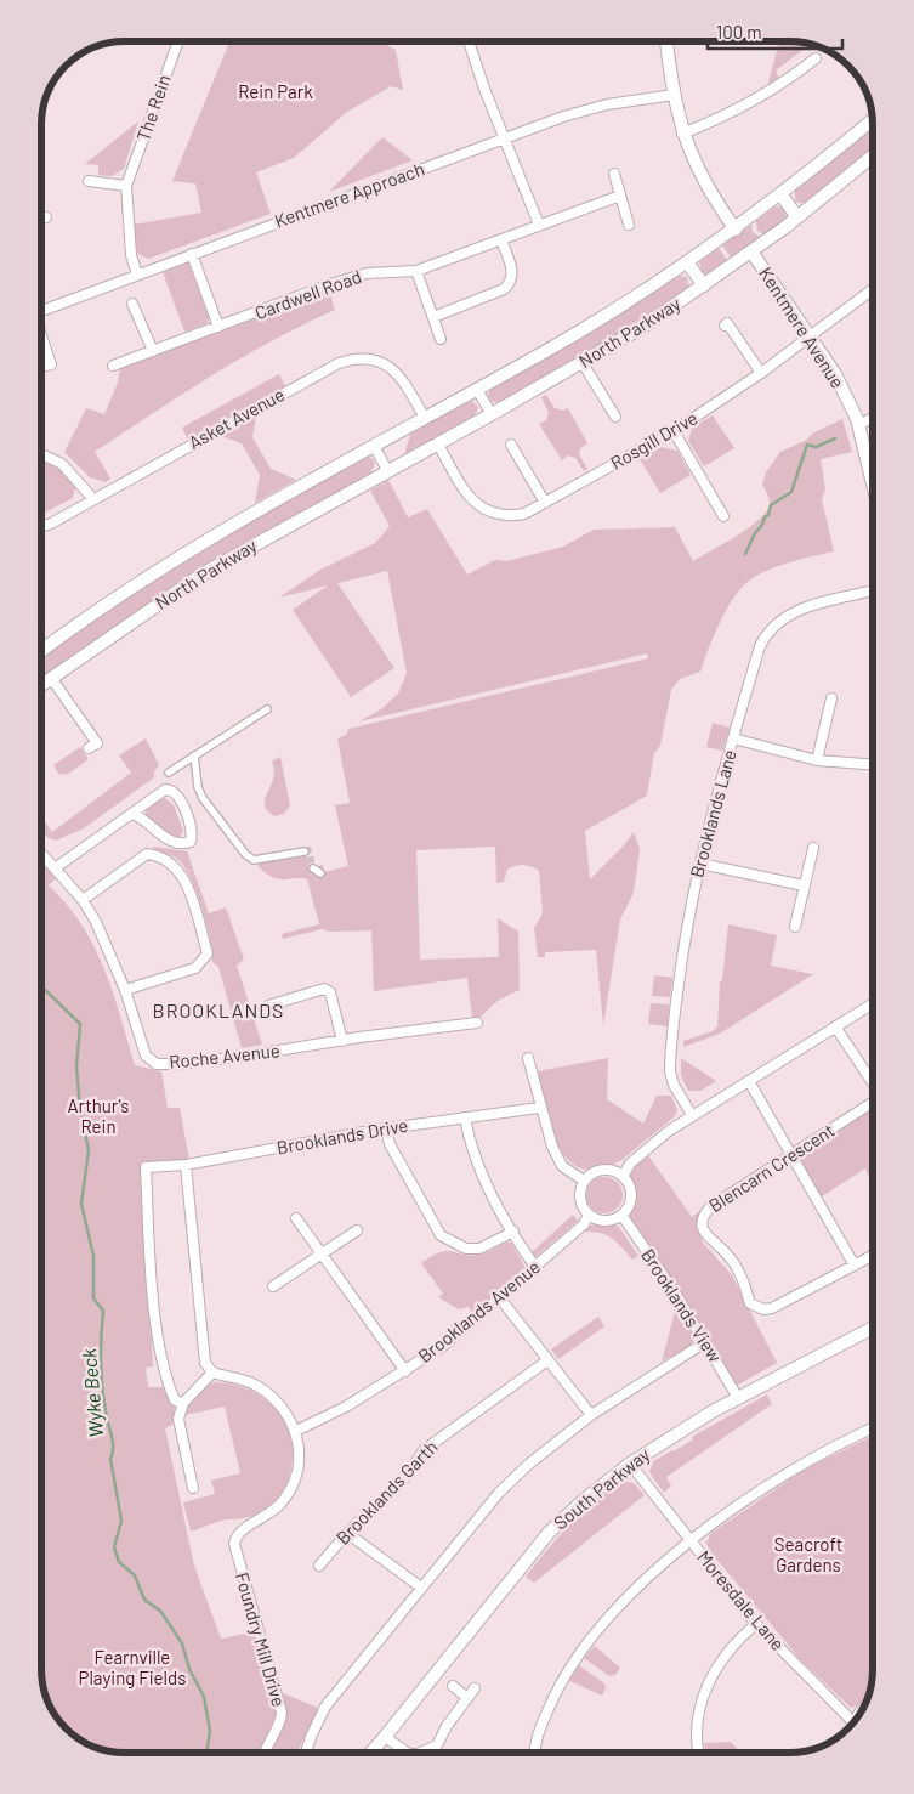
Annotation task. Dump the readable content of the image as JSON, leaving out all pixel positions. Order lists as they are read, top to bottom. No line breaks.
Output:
{"streets":{"street":["The Rein","Kentmere Approach","Cardwell Road","Kentmere Avenue","North Parkway","Asket Avenue","Rosgill Drive","Brooklands Lane","Roche Avenue","Brooklands Drive","Blencarn Crescent","Brooklands View","Brooklands Avenue","South Parkway","Brooklands Garth","Moresdale Lane","Foundry Mill Drive"]},"crossings":[["The Rein","Kentmere Approach"],["Kentmere Avenue","North Parkway"],["Kentmere Avenue","Rosgill Drive"],["North Parkway","Asket Avenue"],["North Parkway","Rosgill Drive"],["Brooklands View","Brooklands Avenue"],["Brooklands View","South Parkway"],["Brooklands Avenue","Foundry Mill Drive"],["South Parkway","Moresdale Lane"]],"districts":["BROOKLANDS"],"water":["Wyke Beck"],"parks":["Rein Park","Arthur's Rein","Seacroft Gardens","Fearnville Playing Fields"],"scale_bar":"100 m"}
